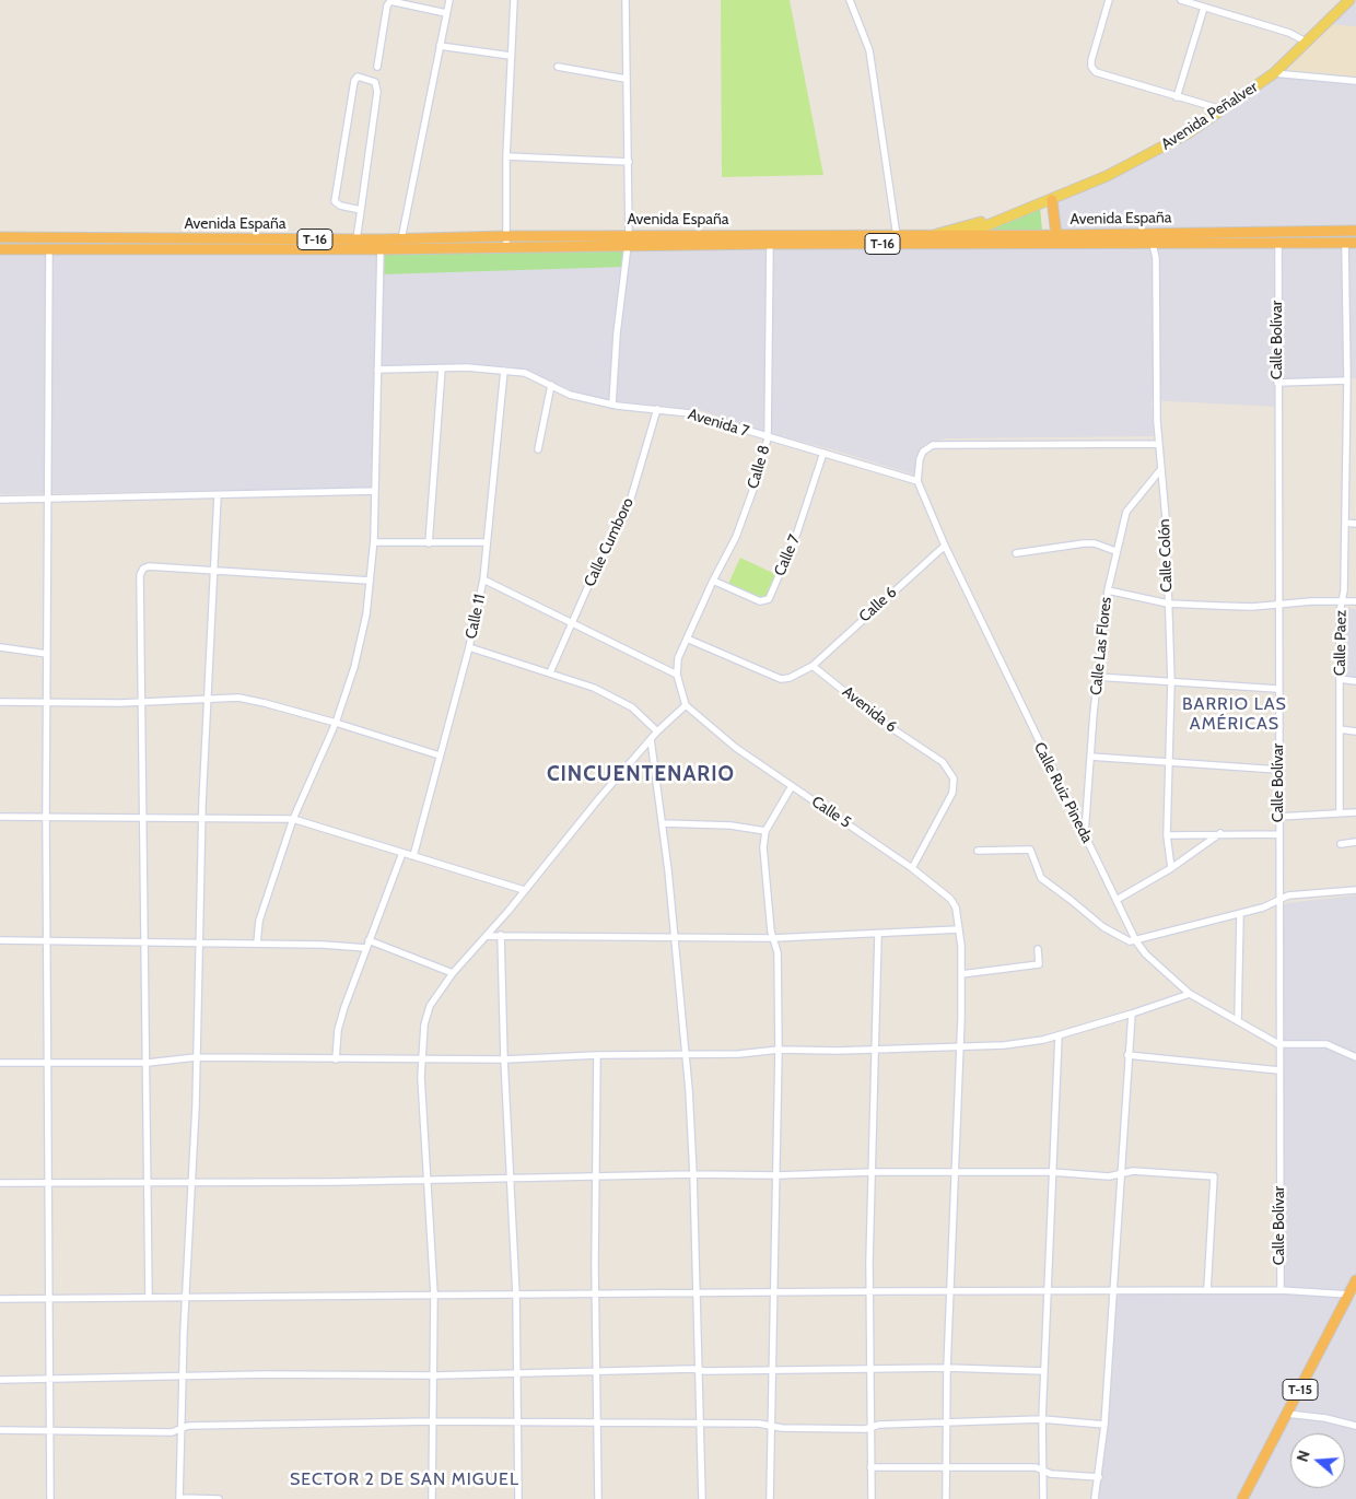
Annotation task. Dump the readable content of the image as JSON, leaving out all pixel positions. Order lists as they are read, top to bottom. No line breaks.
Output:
{"streets":{"highway":["Avenida España","T-16","T-15"],"main road":["Avenida Peñalver"],"street":["Calle Bolívar","Avenida 7","Calle 8","Calle Cumboro","Calle 7","Calle Colón","Calle 6","Calle 11","Calle Paez","Calle Las Flores","Avenida 6","Calle Ruiz Pineda","Calle 5"]},"crossings":[["Avenida Peñalver","T-16"],["Avenida España","T-16"],["Avenida España","Calle Bolívar"],["Avenida España","Calle 8"],["Avenida España","Calle Colón"],["Avenida España","Calle Paez"],["Calle Bolívar","Calle Ruiz Pineda"],["Avenida 7","Calle 8"],["Avenida 7","Calle Cumboro"],["Avenida 7","Calle 7"],["Avenida 7","Calle 11"],["Avenida 7","Calle Ruiz Pineda"],["Calle 8","Calle 7"],["Calle Colón","Calle Las Flores"],["Calle 6","Avenida 6"],["Calle 6","Calle Ruiz Pineda"],["Calle Las Flores","Calle Ruiz Pineda"],["Avenida 6","Calle 5"]],"districts":["BARRIO LAS AMÉRICAS","CINCUENTENARIO","SECTOR 2 DE SAN MIGUEL"],"north":"left"}
